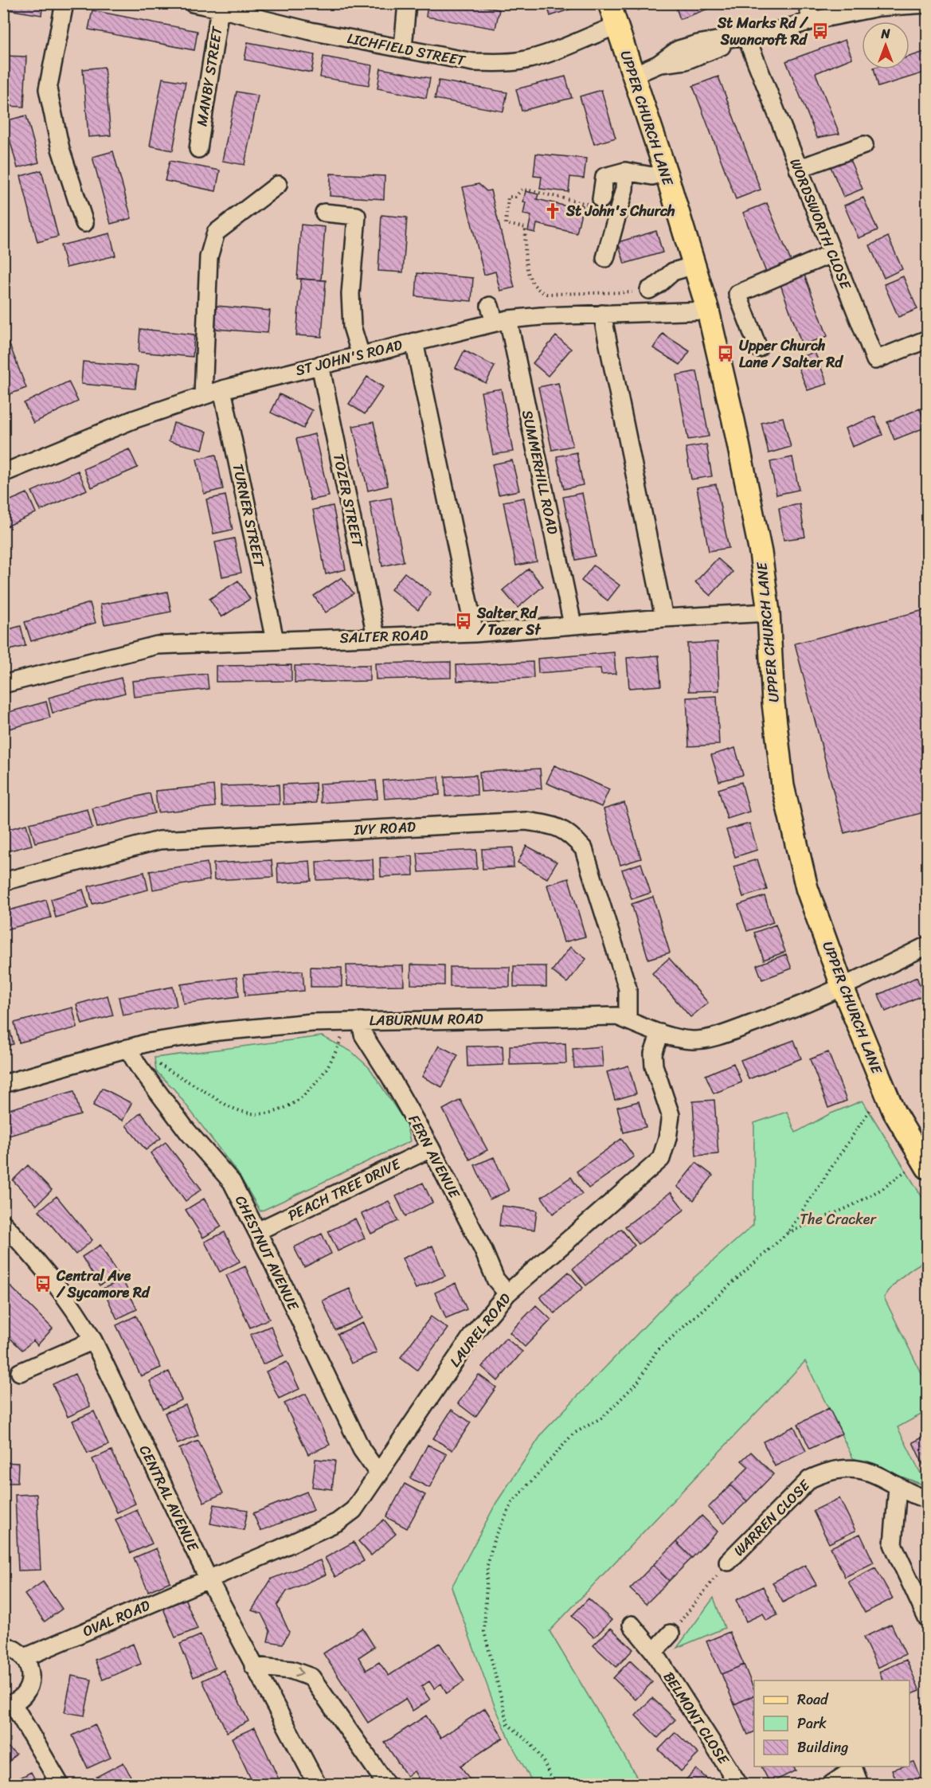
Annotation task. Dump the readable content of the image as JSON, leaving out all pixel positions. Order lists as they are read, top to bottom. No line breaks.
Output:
{"streets":{"main road":["UPPER CHURCH LANE"],"street":["LICHFIELD STREET","MANBY STREET","WORDSWORTH CLOSE","ST JOHN'S ROAD","SUMMERHILL ROAD","TOZER STREET","TURNER STREET","SALTER ROAD","IVY ROAD","LABURNUM ROAD","FERN AVENUE","PEACH TREE DRIVE","CHESTNUT AVENUE","LAUREL ROAD","CENTRAL AVENUE","WARREN CLOSE","OVAL ROAD","BELMONT CLOSE"]},"crossings":[["LICHFIELD STREET","MANBY STREET"],["LICHFIELD STREET","UPPER CHURCH LANE"],["UPPER CHURCH LANE","ST JOHN'S ROAD"],["UPPER CHURCH LANE","SALTER ROAD"],["UPPER CHURCH LANE","LABURNUM ROAD"],["ST JOHN'S ROAD","SUMMERHILL ROAD"],["ST JOHN'S ROAD","TOZER STREET"],["ST JOHN'S ROAD","TURNER STREET"],["SUMMERHILL ROAD","SALTER ROAD"],["TOZER STREET","SALTER ROAD"],["TURNER STREET","SALTER ROAD"],["IVY ROAD","LABURNUM ROAD"],["LABURNUM ROAD","FERN AVENUE"],["LABURNUM ROAD","CHESTNUT AVENUE"],["LABURNUM ROAD","LAUREL ROAD"],["FERN AVENUE","PEACH TREE DRIVE"],["FERN AVENUE","LAUREL ROAD"],["PEACH TREE DRIVE","CHESTNUT AVENUE"],["CHESTNUT AVENUE","LAUREL ROAD"],["LAUREL ROAD","CENTRAL AVENUE"],["LAUREL ROAD","OVAL ROAD"],["CENTRAL AVENUE","OVAL ROAD"]],"parks":["The Cracker"],"places":{"bus stop":["St Marks Rd / Swancroft Rd","Upper Church Lane / Salter Rd","Salter Rd / Tozer St","Central Ave / Sycamore Rd"],"church":["St John's Church"]},"legend":["Road","Park","Building"],"north":"top"}
